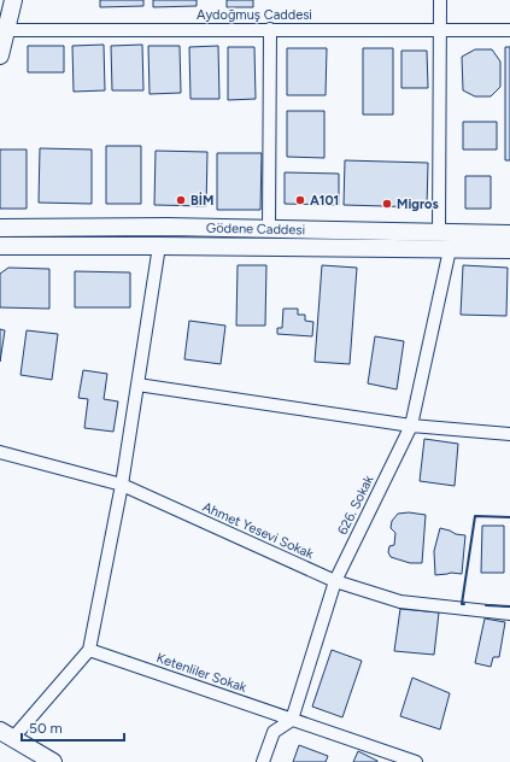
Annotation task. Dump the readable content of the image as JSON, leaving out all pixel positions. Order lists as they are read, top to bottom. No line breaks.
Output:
{"streets":{"main road":["Gödene Caddesi"],"street":["Aydoğmuş Caddesi","626. Sokak","Ahmet Yesevi Sokak","Ketenliler Sokak"]},"crossings":[["Gödene Caddesi","626. Sokak"],["626. Sokak","Ahmet Yesevi Sokak"],["626. Sokak","Ketenliler Sokak"]],"places":["BİM","A101","Migros"],"scale_bar":"50 m"}
